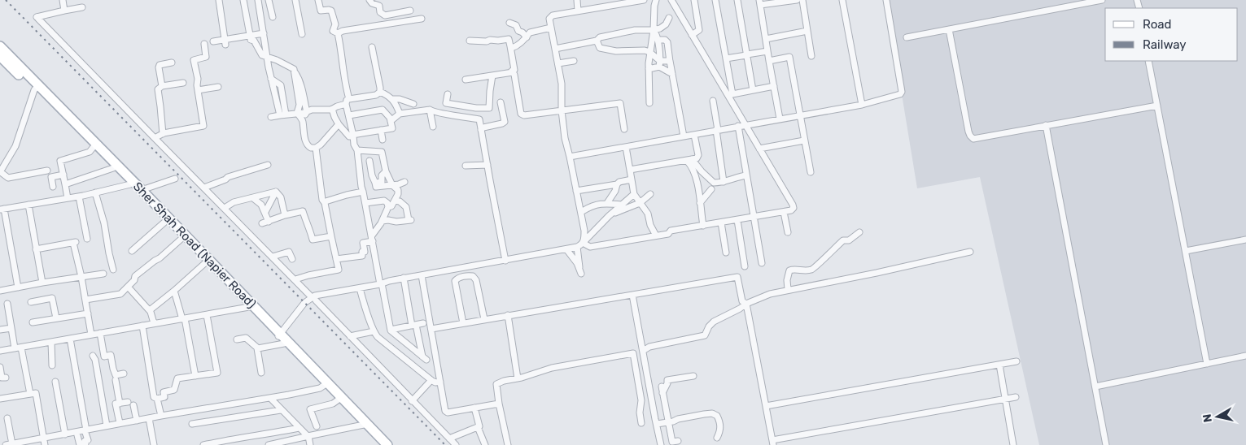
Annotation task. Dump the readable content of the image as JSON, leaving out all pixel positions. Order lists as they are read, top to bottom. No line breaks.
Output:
{"streets":{"main road":["Sher Shah Road (Napier Road)"]},"legend":["Road","Railway"],"north":"left"}
